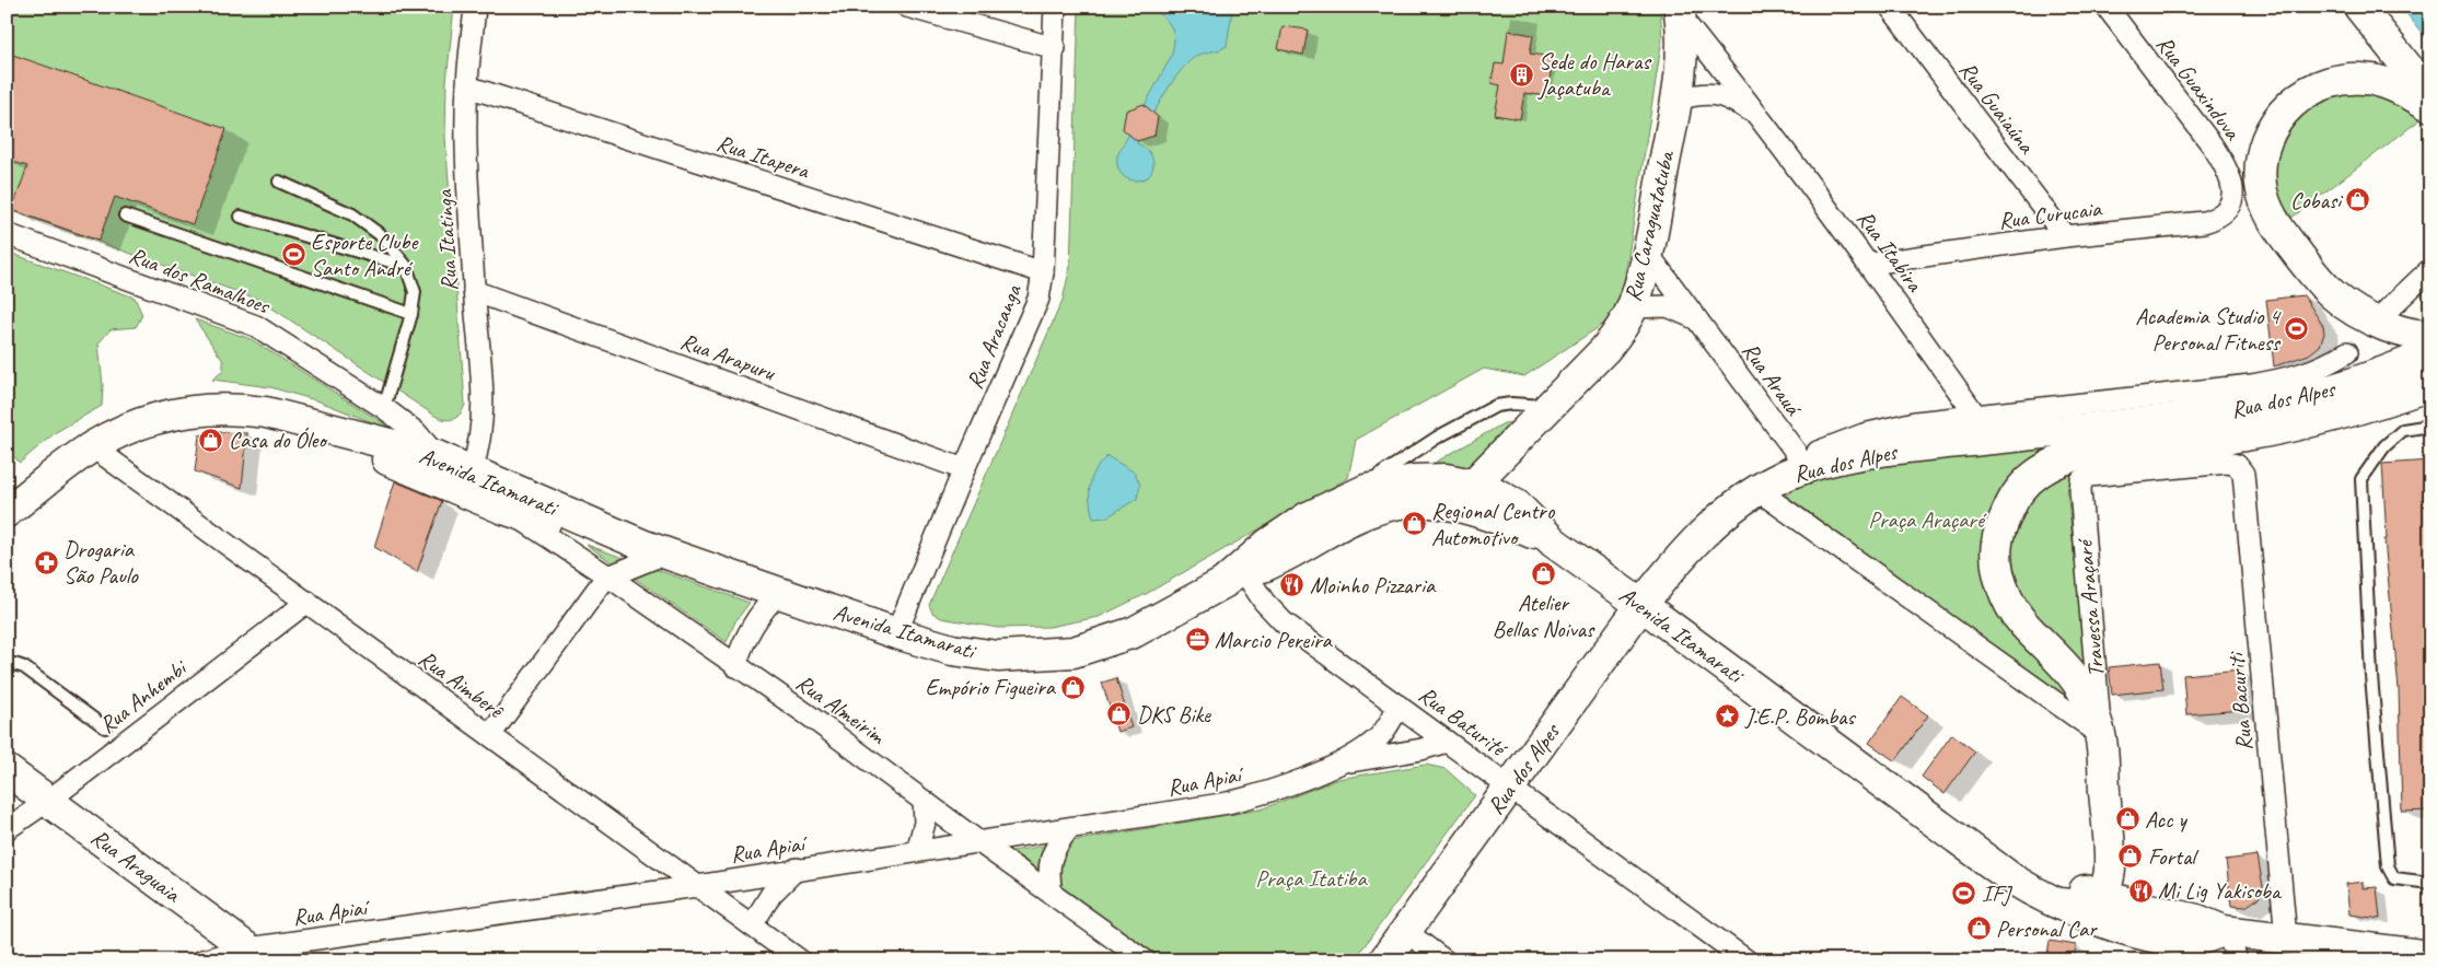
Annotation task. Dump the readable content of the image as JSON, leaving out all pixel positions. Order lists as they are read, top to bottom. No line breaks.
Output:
{"streets":{"main road":["Rua Caraguatatuba","Rua dos Alpes","Avenida Itamarati","Travessa Araçaré","Rua Araguaia"],"street":["Rua Guaxinduva","Rua Guaiaúna","Rua Itapera","Rua Curucaia","Rua Itatinga","Rua Itabira","Rua dos Ramalhoes","Rua Aracanga","Rua Arapuru","Rua Arauá","Rua Aimberê","Rua Anhembi","Rua Bacuriti","Rua Almeirim","Rua Baturité","Rua Apiaí"]},"crossings":[["Rua Guaxinduva","Rua Curucaia"],["Rua Guaiaúna","Rua Curucaia"],["Rua Itapera","Rua Itatinga"],["Rua Itapera","Rua Aracanga"],["Rua Curucaia","Rua Itabira"],["Rua Caraguatatuba","Rua Itabira"],["Rua Caraguatatuba","Rua Arauá"],["Rua Caraguatatuba","Avenida Itamarati"],["Rua Itatinga","Rua Arapuru"],["Rua Itatinga","Avenida Itamarati"],["Rua Itabira","Rua dos Alpes"],["Rua dos Ramalhoes","Avenida Itamarati"],["Rua Aracanga","Rua Arapuru"],["Rua Aracanga","Avenida Itamarati"],["Rua Arauá","Rua dos Alpes"],["Rua dos Alpes","Avenida Itamarati"],["Rua dos Alpes","Rua Baturité"],["Avenida Itamarati","Travessa Araçaré"],["Avenida Itamarati","Rua Aimberê"],["Avenida Itamarati","Rua Bacuriti"],["Avenida Itamarati","Rua Almeirim"],["Avenida Itamarati","Rua Baturité"],["Travessa Araçaré","Rua Bacuriti"],["Rua Aimberê","Rua Anhembi"],["Rua Aimberê","Rua Apiaí"],["Rua Anhembi","Rua Araguaia"],["Rua Almeirim","Rua Apiaí"],["Rua Baturité","Rua Apiaí"],["Rua Apiaí","Rua Araguaia"]],"parks":["Praça Araçaré","Praça Itatiba"],"places":{"building":["Sede do Haras Jaçatuba"],"shop":["Cobasi","Casa do Óleo","Regional Centro Automotivo","Atelier Bellas Noivas","Empório Figueira","DKS Bike","Acc y","Fortal","Personal Car"],"sports":["Esporte Clube Santo André","Academia Studio 4 Personal Fitness","IFJ"],"pharmacy":["Drogaria São Paulo"],"restaurant":["Moinho Pizzaria","Mi Lig Yakisoba"],"office":["Marcio Pereira"],"place":["J.E.P. Bombas"]}}
